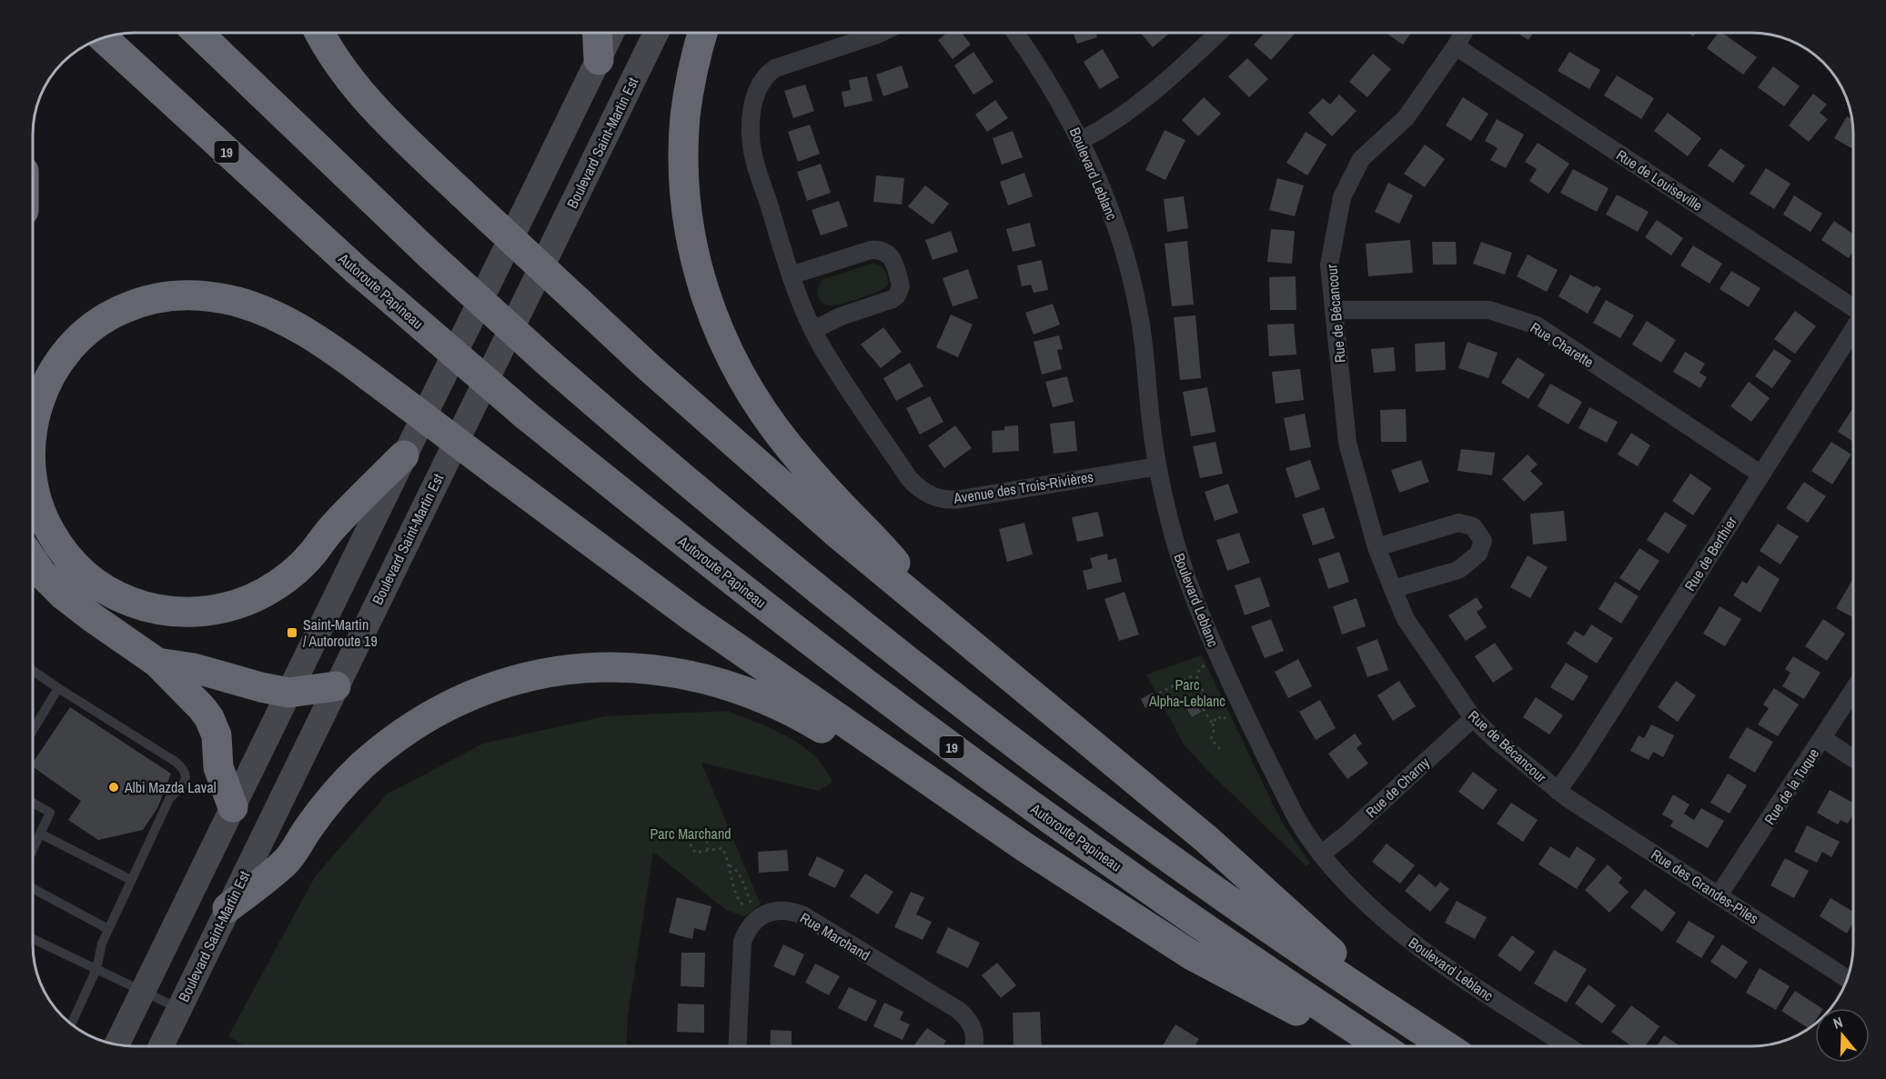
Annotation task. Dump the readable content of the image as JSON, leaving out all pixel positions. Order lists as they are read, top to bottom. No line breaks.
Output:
{"streets":{"highway":["19","Autoroute Papineau"],"main road":["Boulevard Saint-Martin Est"],"street":["Boulevard Leblanc","Rue de Louiseville","Rue de Bécancour","Rue Charette","Avenue des Trois-Rivières","Rue de Berthier","Rue de la Tuque","Rue de Charny","Rue des Grandes-Piles","Rue Marchand"]},"crossings":[["Boulevard Leblanc","Avenue des Trois-Rivières"],["Boulevard Leblanc","Rue de Charny"],["Rue de Louiseville","Rue de Bécancour"],["Rue de Bécancour","Rue Charette"],["Rue de Bécancour","Rue de Berthier"],["Rue de Bécancour","Rue de Charny"],["Rue de Bécancour","Rue des Grandes-Piles"],["Rue Charette","Rue de Berthier"],["Rue de Berthier","Rue des Grandes-Piles"],["Rue de la Tuque","Rue des Grandes-Piles"]],"parks":["Parc Alpha-Leblanc","Parc Marchand"],"places":{"transit":["Saint-Martin / Autoroute 19"],"other":["Albi Mazda Laval"]},"north":"top"}
